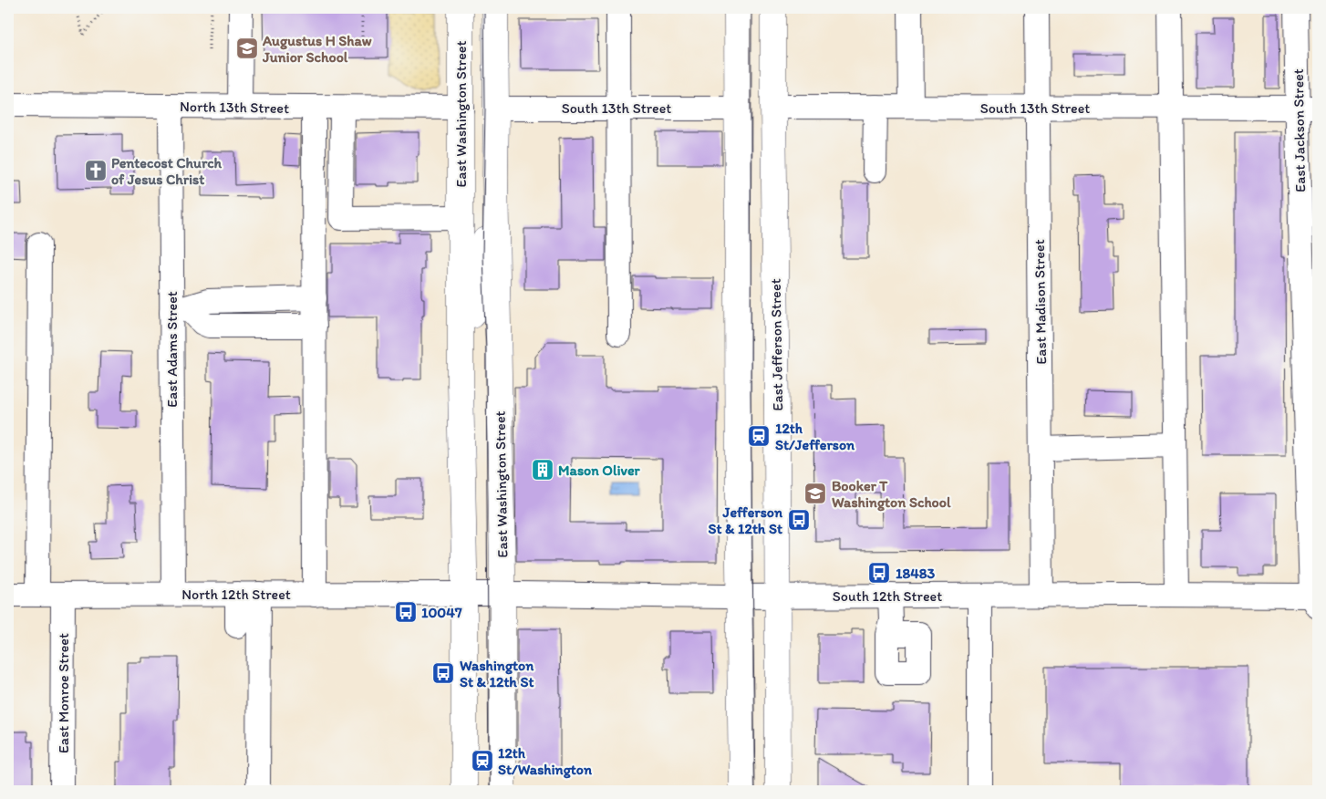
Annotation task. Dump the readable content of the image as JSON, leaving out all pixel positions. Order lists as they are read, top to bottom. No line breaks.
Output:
{"streets":{"main road":["East Washington Street","East Jefferson Street"],"street":["North 13th Street","South 13th Street","East Jackson Street","East Madison Street","East Adams Street","North 12th Street","South 12th Street","East Monroe Street"]},"crossings":[["North 13th Street","East Washington Street"],["North 13th Street","East Adams Street"],["South 13th Street","East Washington Street"],["South 13th Street","East Jackson Street"],["South 13th Street","East Madison Street"],["South 13th Street","East Jefferson Street"],["East Washington Street","North 12th Street"],["East Washington Street","South 12th Street"],["East Jackson Street","South 12th Street"],["East Madison Street","South 12th Street"],["East Jefferson Street","South 12th Street"],["East Adams Street","North 12th Street"],["North 12th Street","South 12th Street"],["North 12th Street","East Monroe Street"]],"places":{"school or university":["Augustus H Shaw Junior School","Booker T Washington School"],"church":["Pentecost Church of Jesus Christ"],"station":["12th St/Jefferson","12th St/Washington"],"building":["Mason Oliver"],"bus stop":["Jefferson St & 12th St","18483","10047","Washington St & 12th St"]}}
